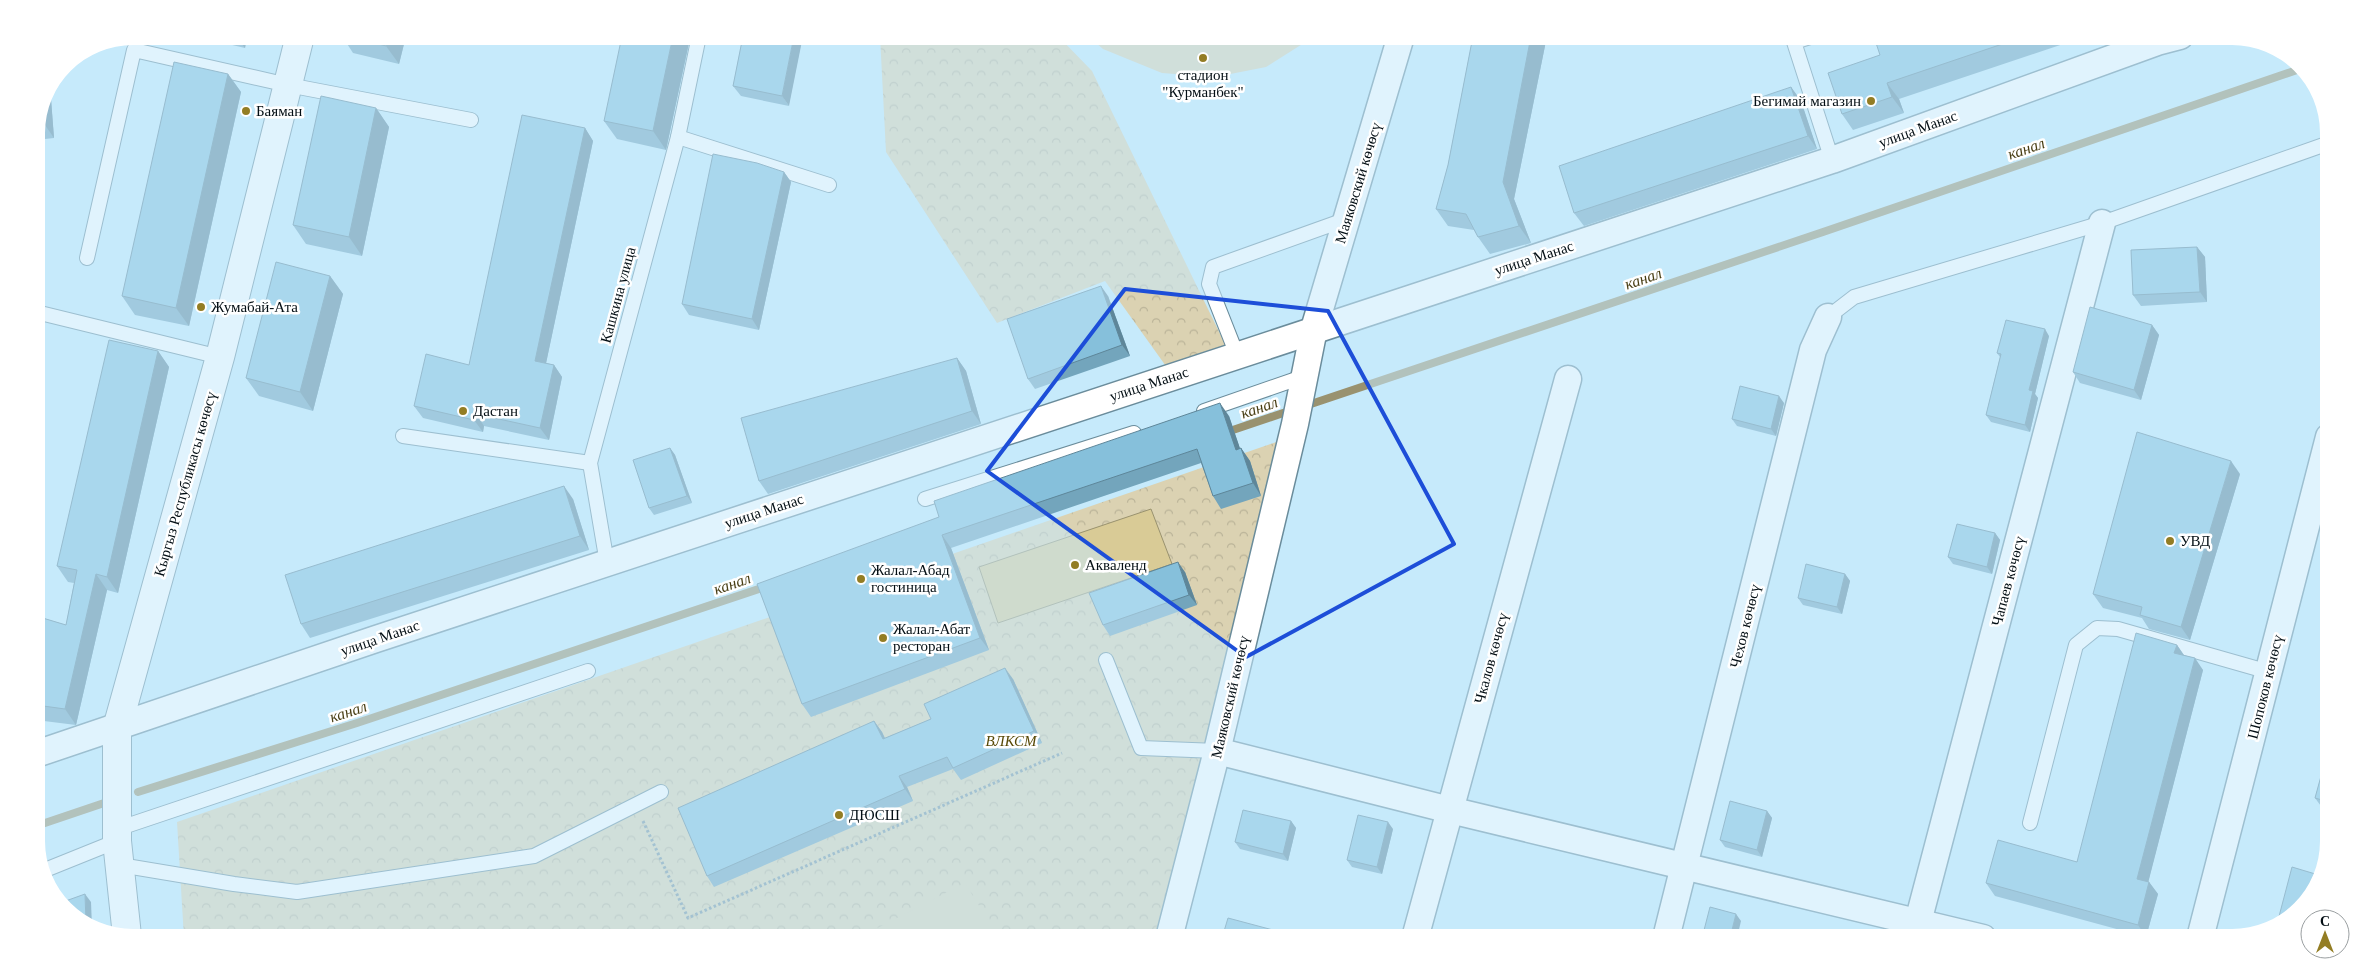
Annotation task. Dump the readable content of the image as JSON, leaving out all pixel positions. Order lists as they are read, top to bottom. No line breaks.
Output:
{"streets":{"main road":["Кыргыз Республикасы көчөсү"],"street":["улица Манас","Маяковский көчөсү","Чапаев көчөсү","Чехов көчөсү","Чкалов көчөсү","Шопоков көчөсү"],"lane":["Кашкина улица"]},"crossings":[["улица Манас","Маяковский көчөсү"],["улица Манас","Кашкина улица"],["улица Манас","Кыргыз Республикасы көчөсү"]],"water":["канал"],"parks":["ВЛКСМ"],"places":["стадион \"Курманбек\"","Бегимай магазин","Баяман","Жумабай-Ата","Дастан","УВД","Акваленд","Жалал-Абад гостиница","Жалал-Абат ресторан","ДЮСШ"],"north":"top"}
